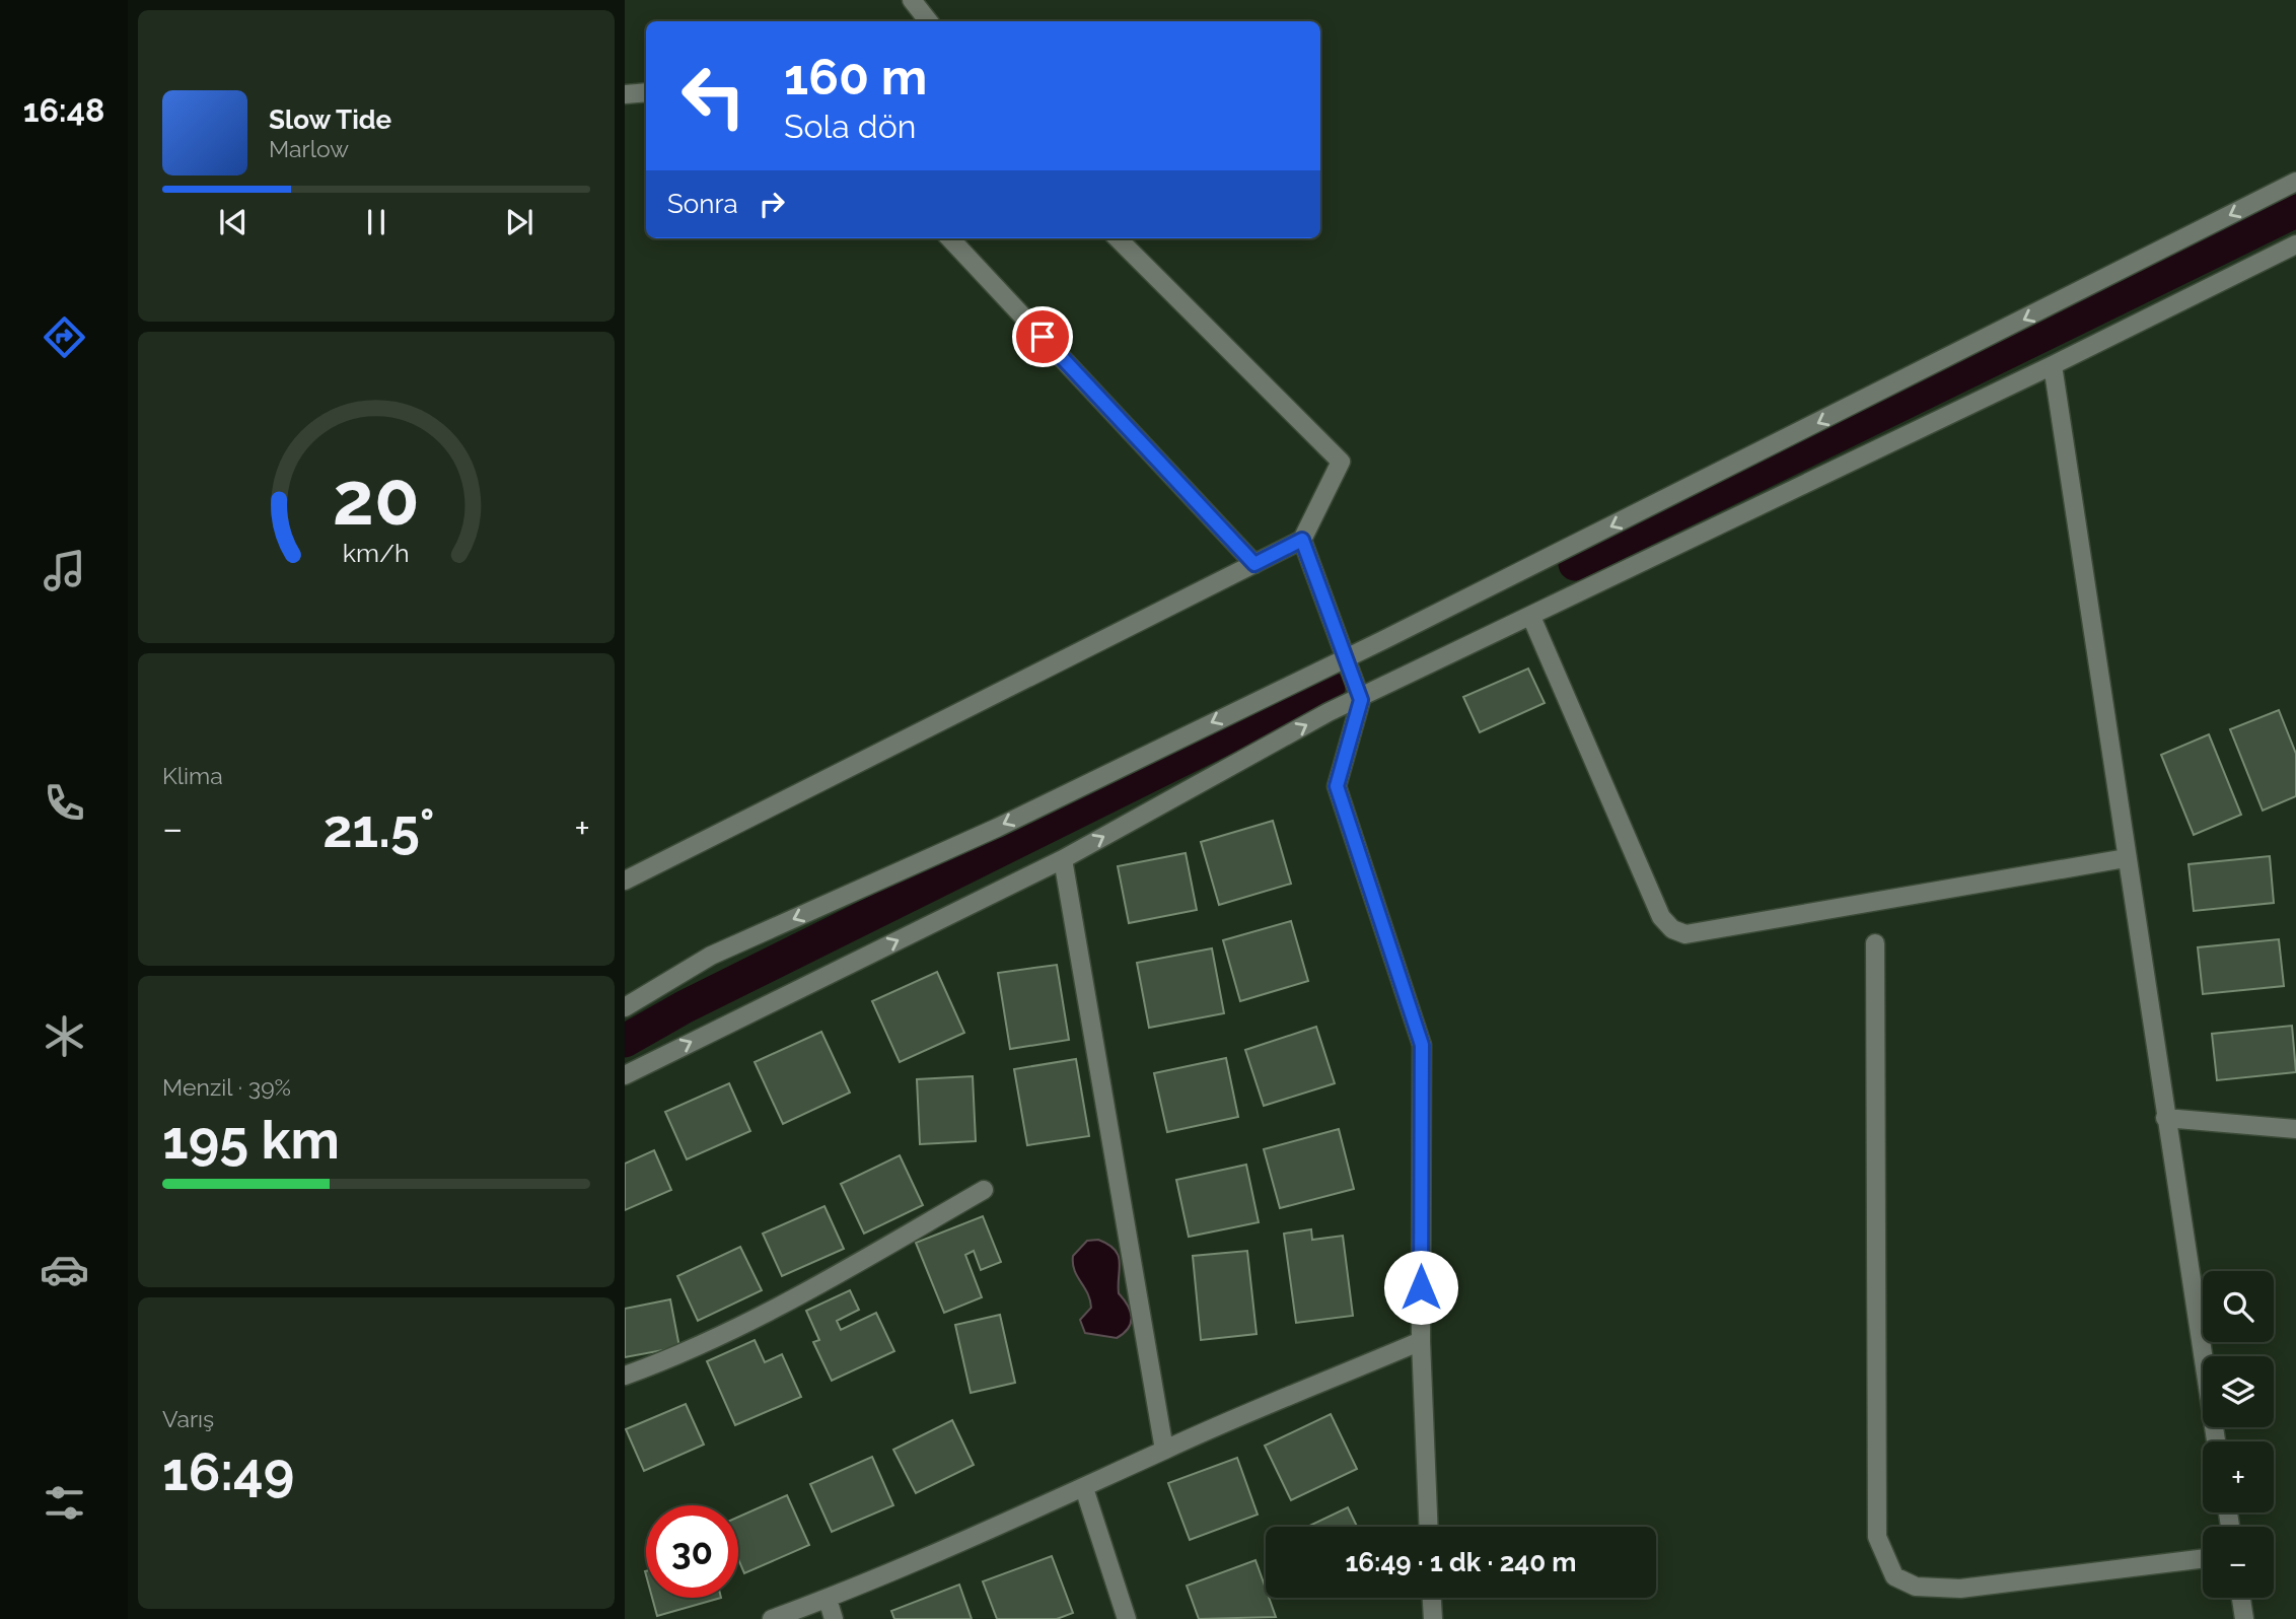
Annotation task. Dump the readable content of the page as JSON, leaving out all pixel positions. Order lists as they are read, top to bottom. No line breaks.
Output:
{"page":{"tabs":"16:48","turn":["160 m","Sola dön"],"song":["Slow Tide","Marlow"],"then":"Sonra","tile":["Klima",["Menzil · 39%","195 km"],["Varış","16:49"]],"heat":["−","21.5°","+"],"map_buttons":["+","−"],"limit":"30","trip":"16:49 · 1 dk · 240 m","gauge":["20","km/h"]}}
